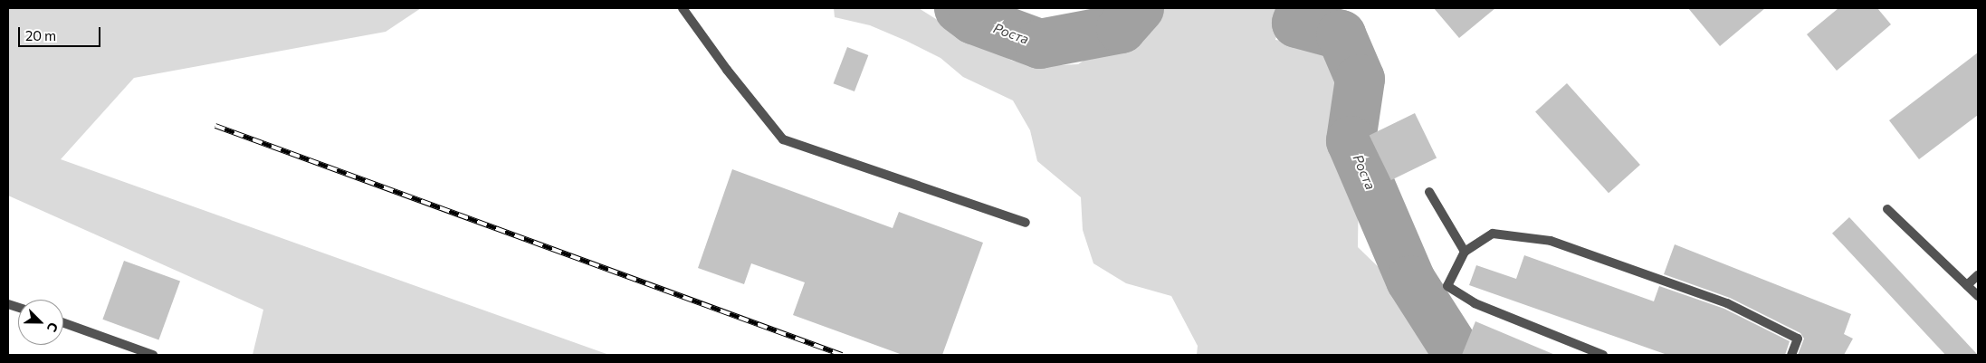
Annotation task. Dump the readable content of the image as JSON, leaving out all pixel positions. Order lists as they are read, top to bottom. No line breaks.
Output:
{"water":["Роста"],"scale_bar":"20 m","north":"bottom right"}
